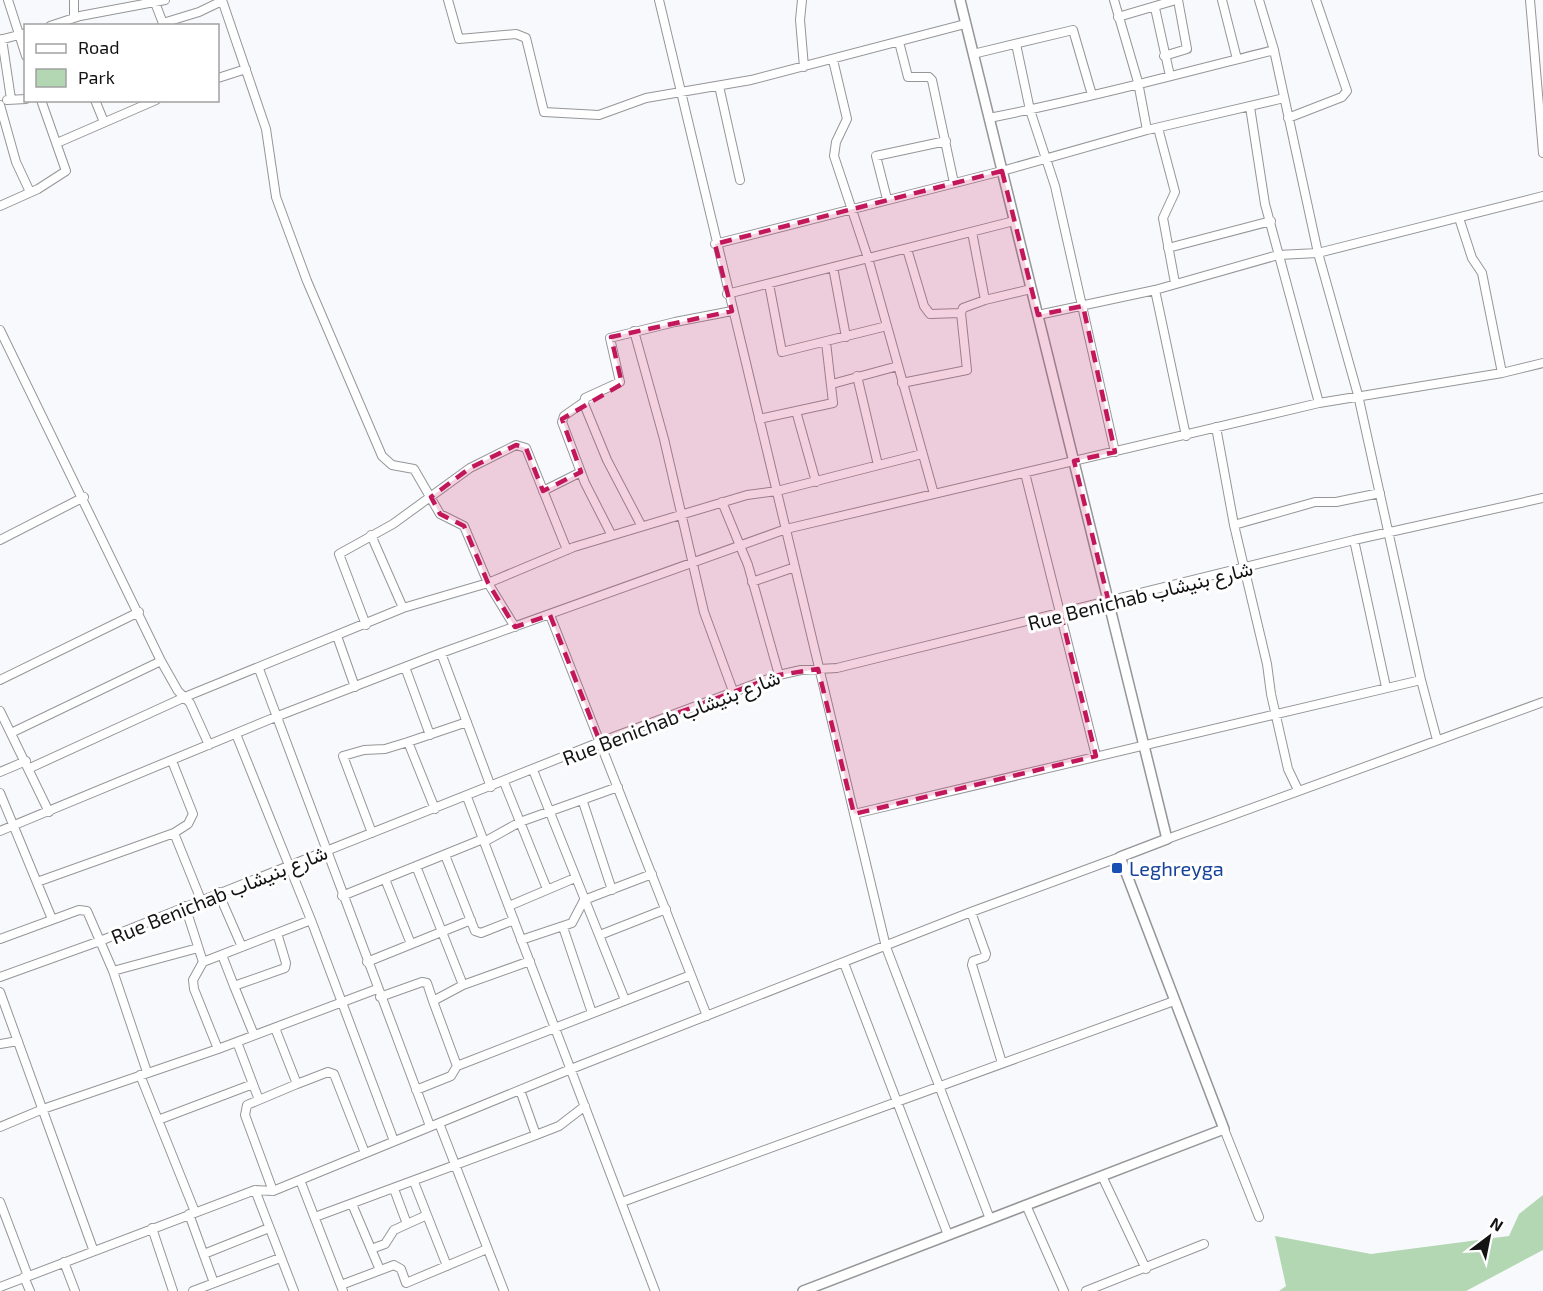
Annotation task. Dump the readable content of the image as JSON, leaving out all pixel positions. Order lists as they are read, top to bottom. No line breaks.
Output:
{"streets":{"street":["Rue Benichab شارع بنيشاب"]},"places":{"transit":["Leghreyga"]},"legend":["Road","Park"],"north":"top right"}
